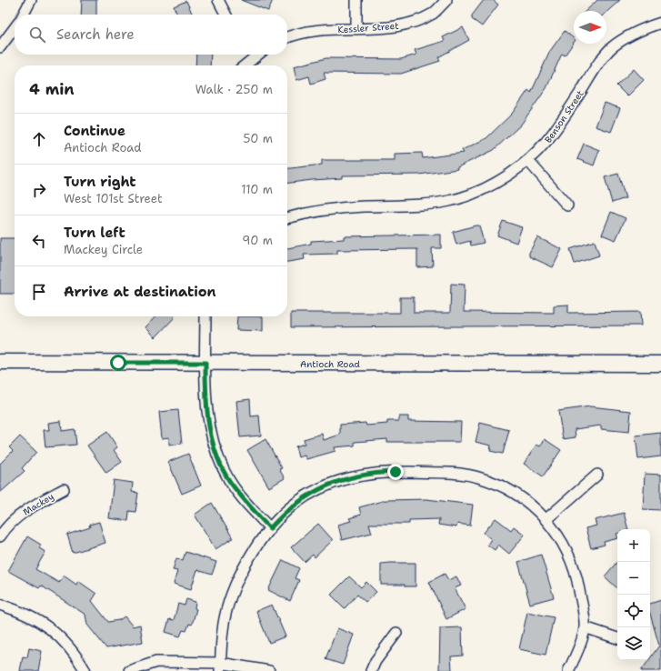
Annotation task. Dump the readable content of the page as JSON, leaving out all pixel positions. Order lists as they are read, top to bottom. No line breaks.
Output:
{"streets":{"main road":["Antioch Road"],"street":["Kessler Street","Benson Street","Mackey"]},"north":"right","page":{"search":"Search here","heading":["4 min","Walk · 250 m"],"list":[["Continue","Antioch Road","50 m"],["Turn right","West 101st Street","110 m"],["Turn left","Mackey Circle","90 m"],"Arrive at destination"],"map_buttons":["+","−"]}}
